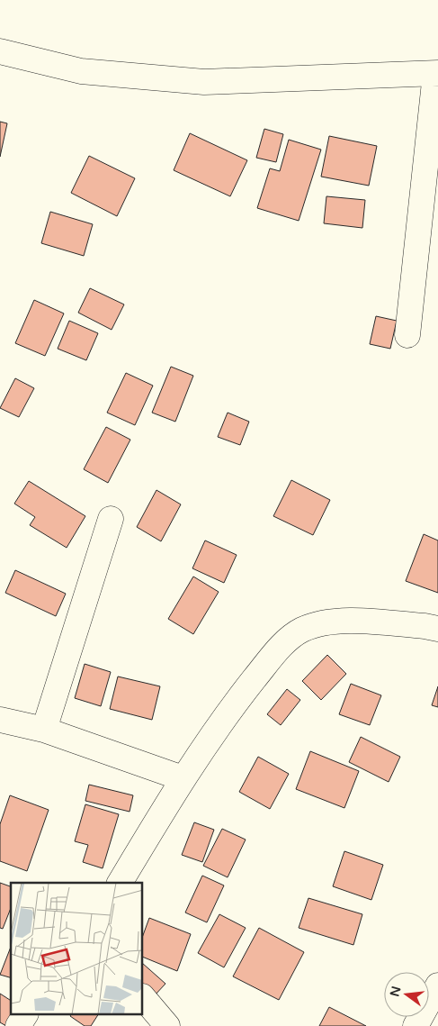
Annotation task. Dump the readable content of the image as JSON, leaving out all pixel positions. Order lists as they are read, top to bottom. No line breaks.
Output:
{"north":"left"}
